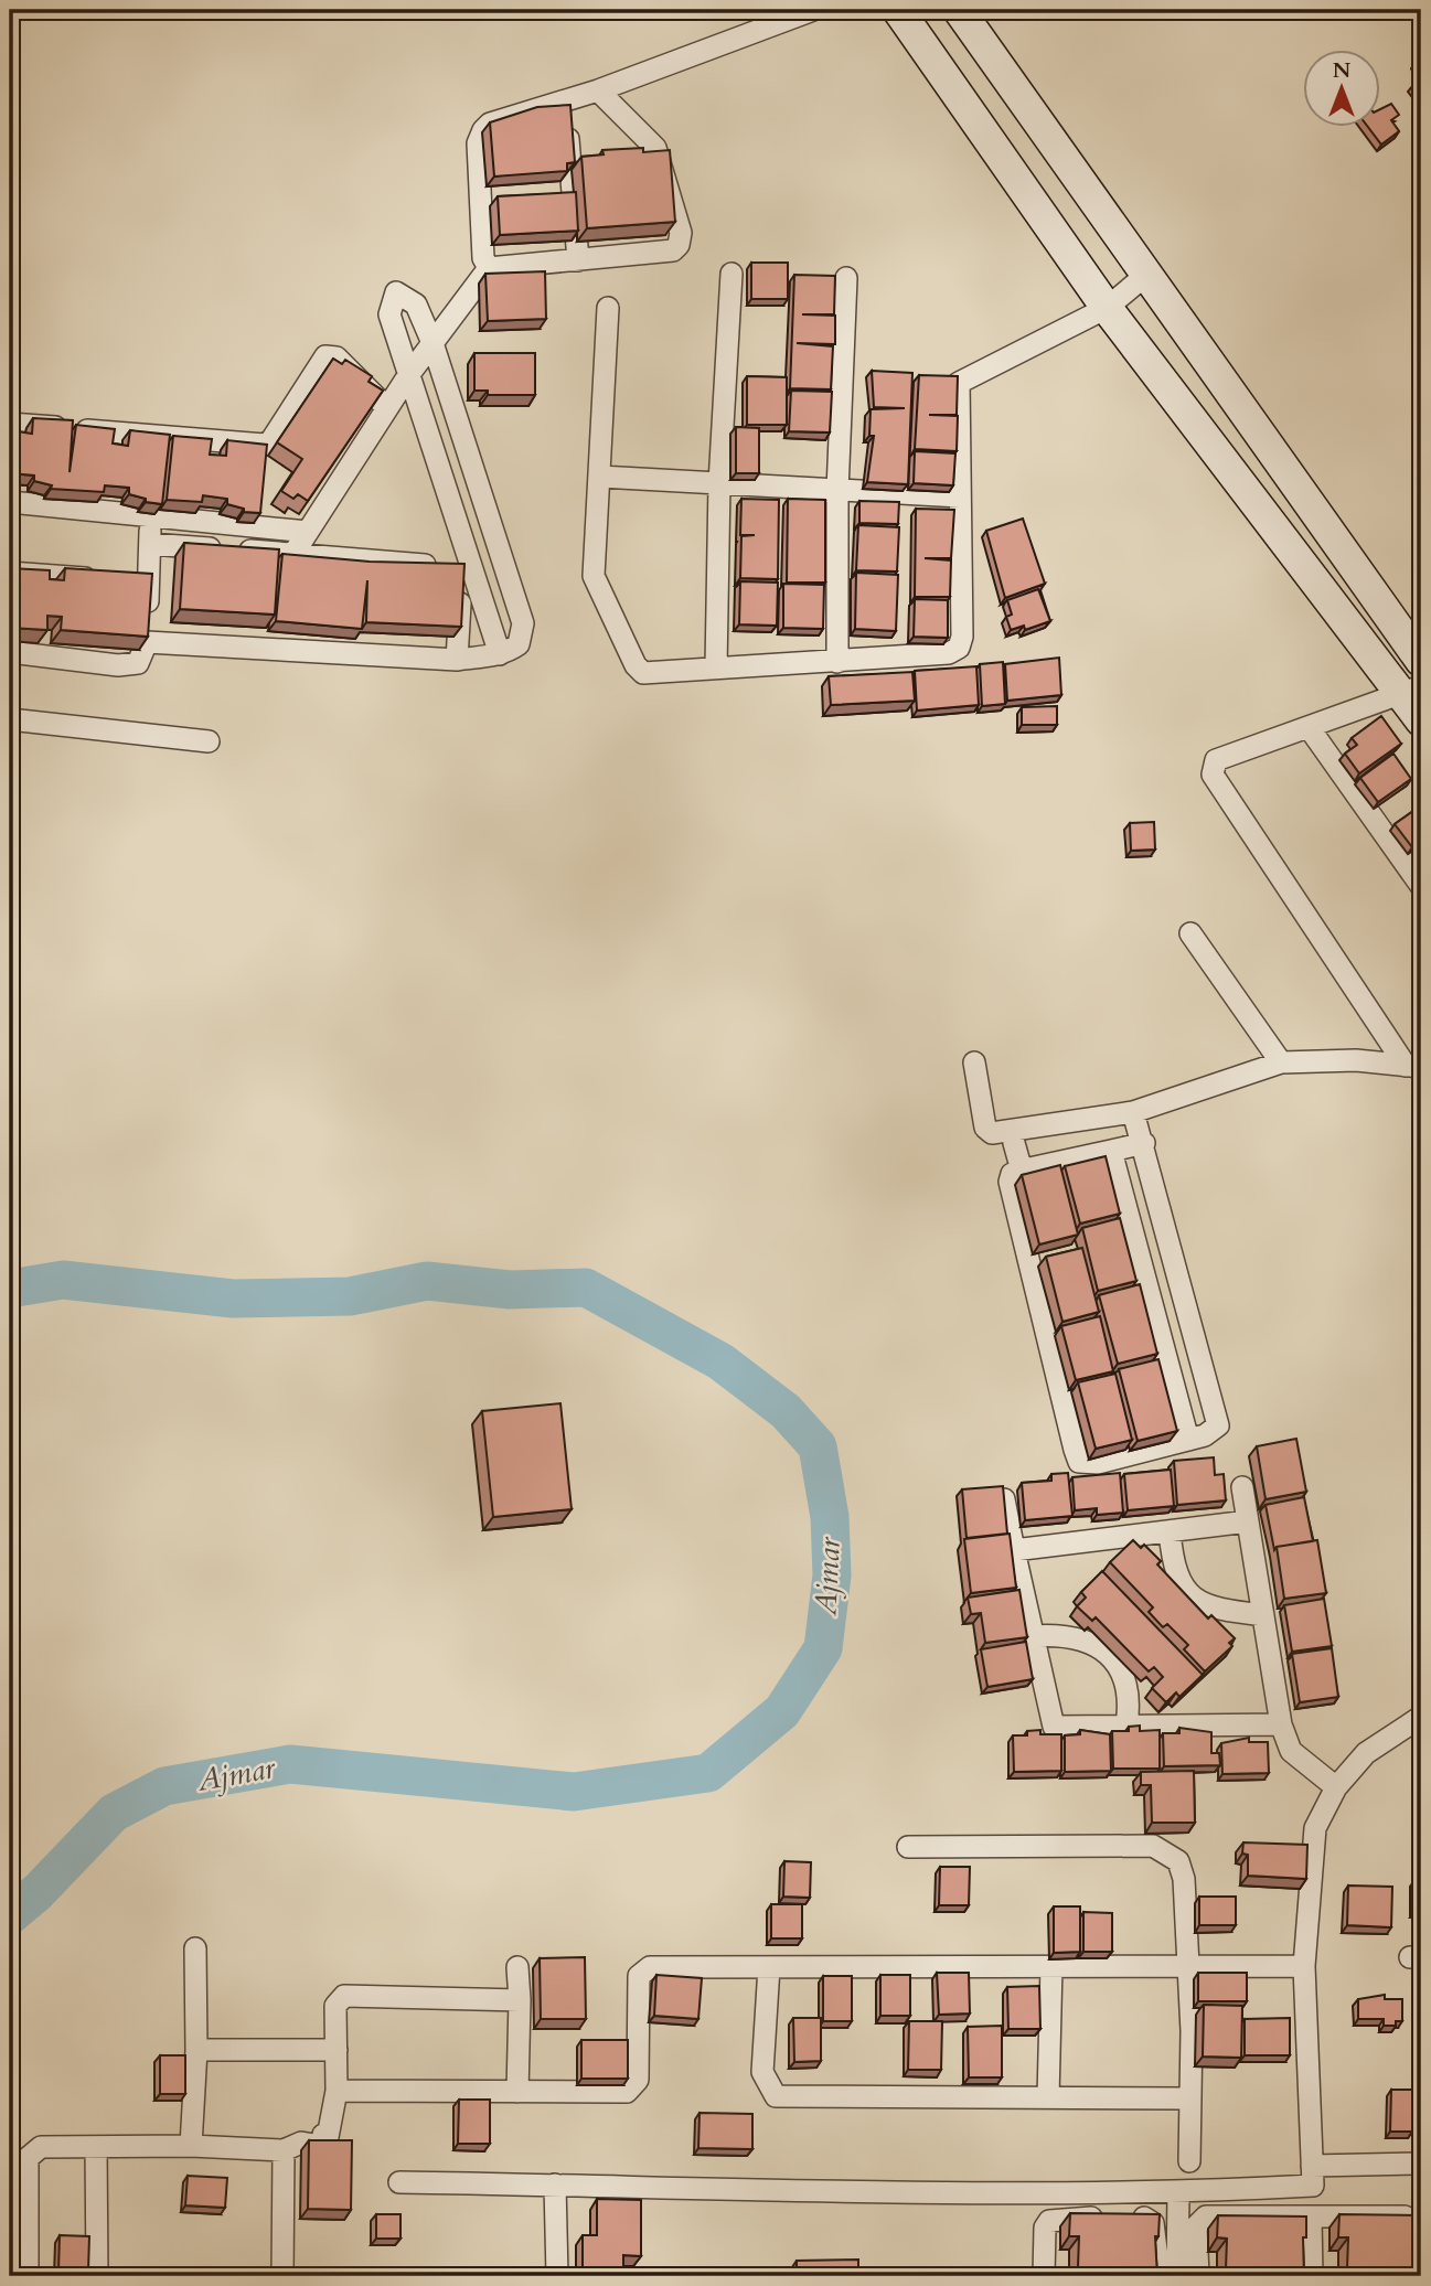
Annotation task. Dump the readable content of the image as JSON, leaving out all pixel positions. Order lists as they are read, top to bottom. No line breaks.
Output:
{"water":["Ajmar"],"north":"top"}
